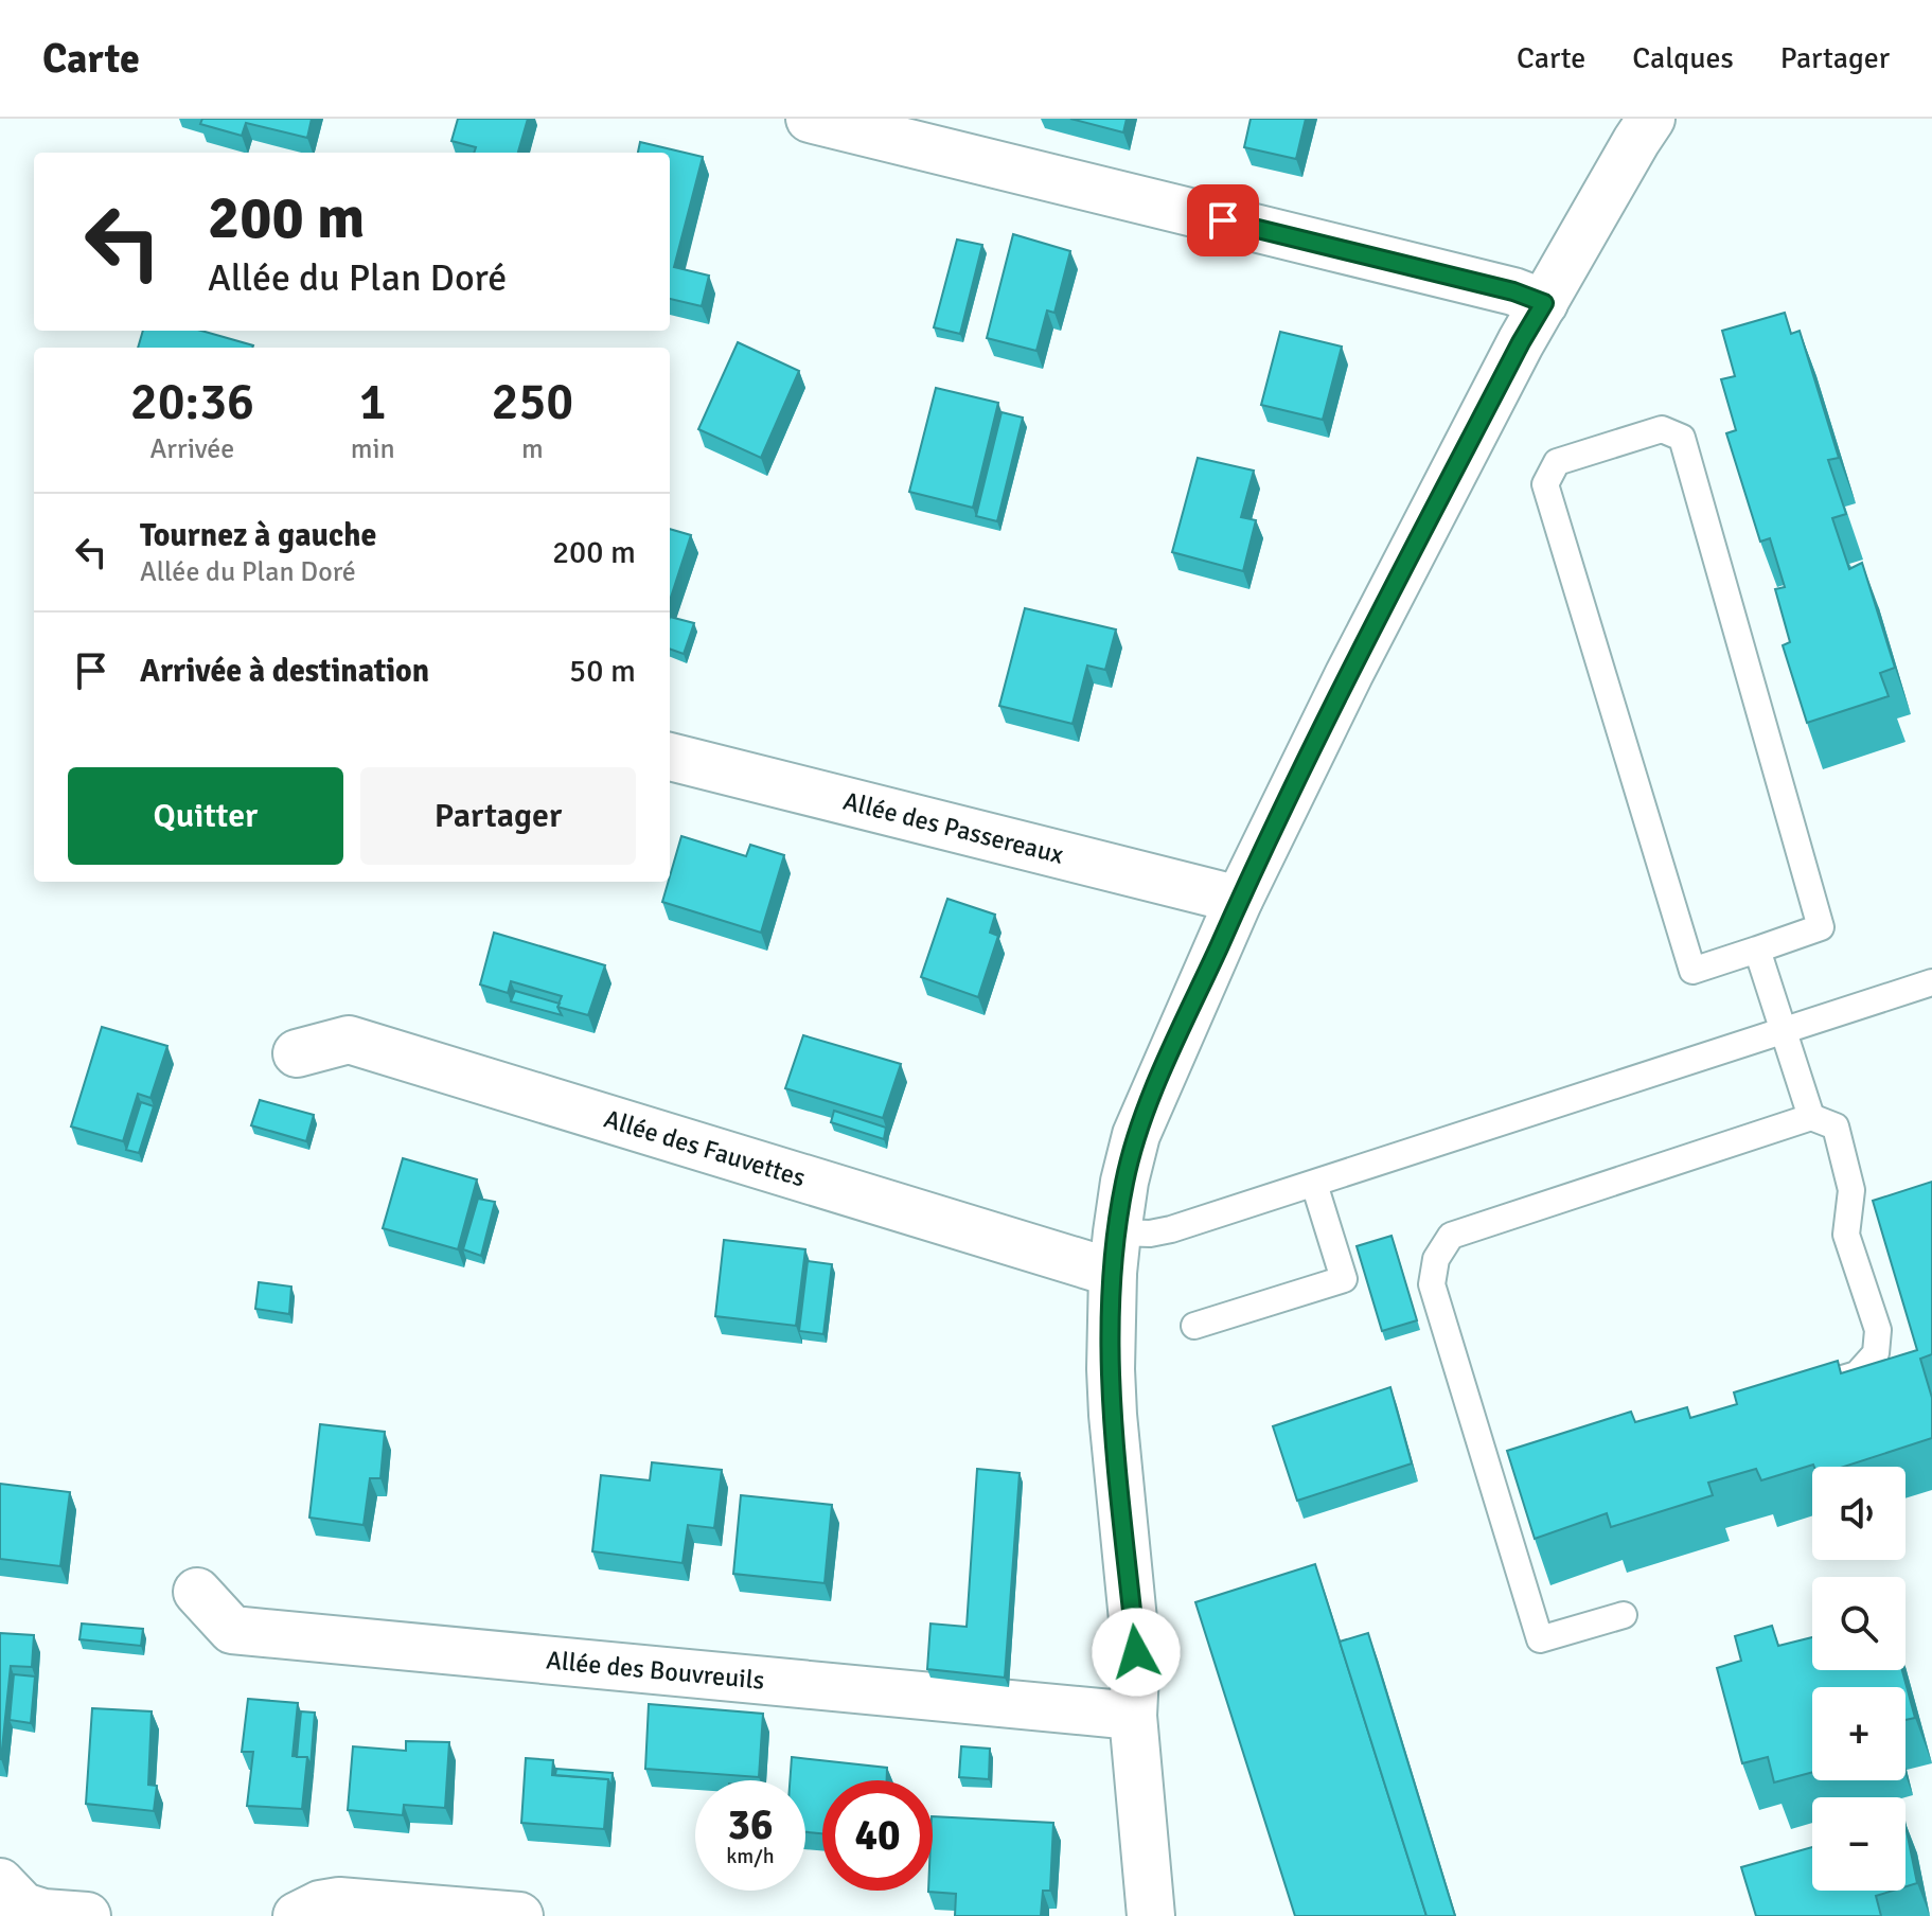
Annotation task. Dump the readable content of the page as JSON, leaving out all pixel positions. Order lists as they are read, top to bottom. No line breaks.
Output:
{"streets":{"street":["Allée des Passereaux","Allée des Fauvettes","Allée des Bouvreuils"]},"page":{"header":"Carte","nav":["Carte","Calques","Partager"],"turn":["200 m","Allée du Plan Doré"],"eta":["20:36","Arrivée","1","min","250","m"],"list":[{"name":"Tournez à gauche","note":"Allée du Plan Doré","value":"200 m"},{"name":"Arrivée à destination","value":"50 m"}],"buttons":["Quitter","Partager"],"map_buttons":["+","−"],"speed":"36 km/h","limit":"40"}}
